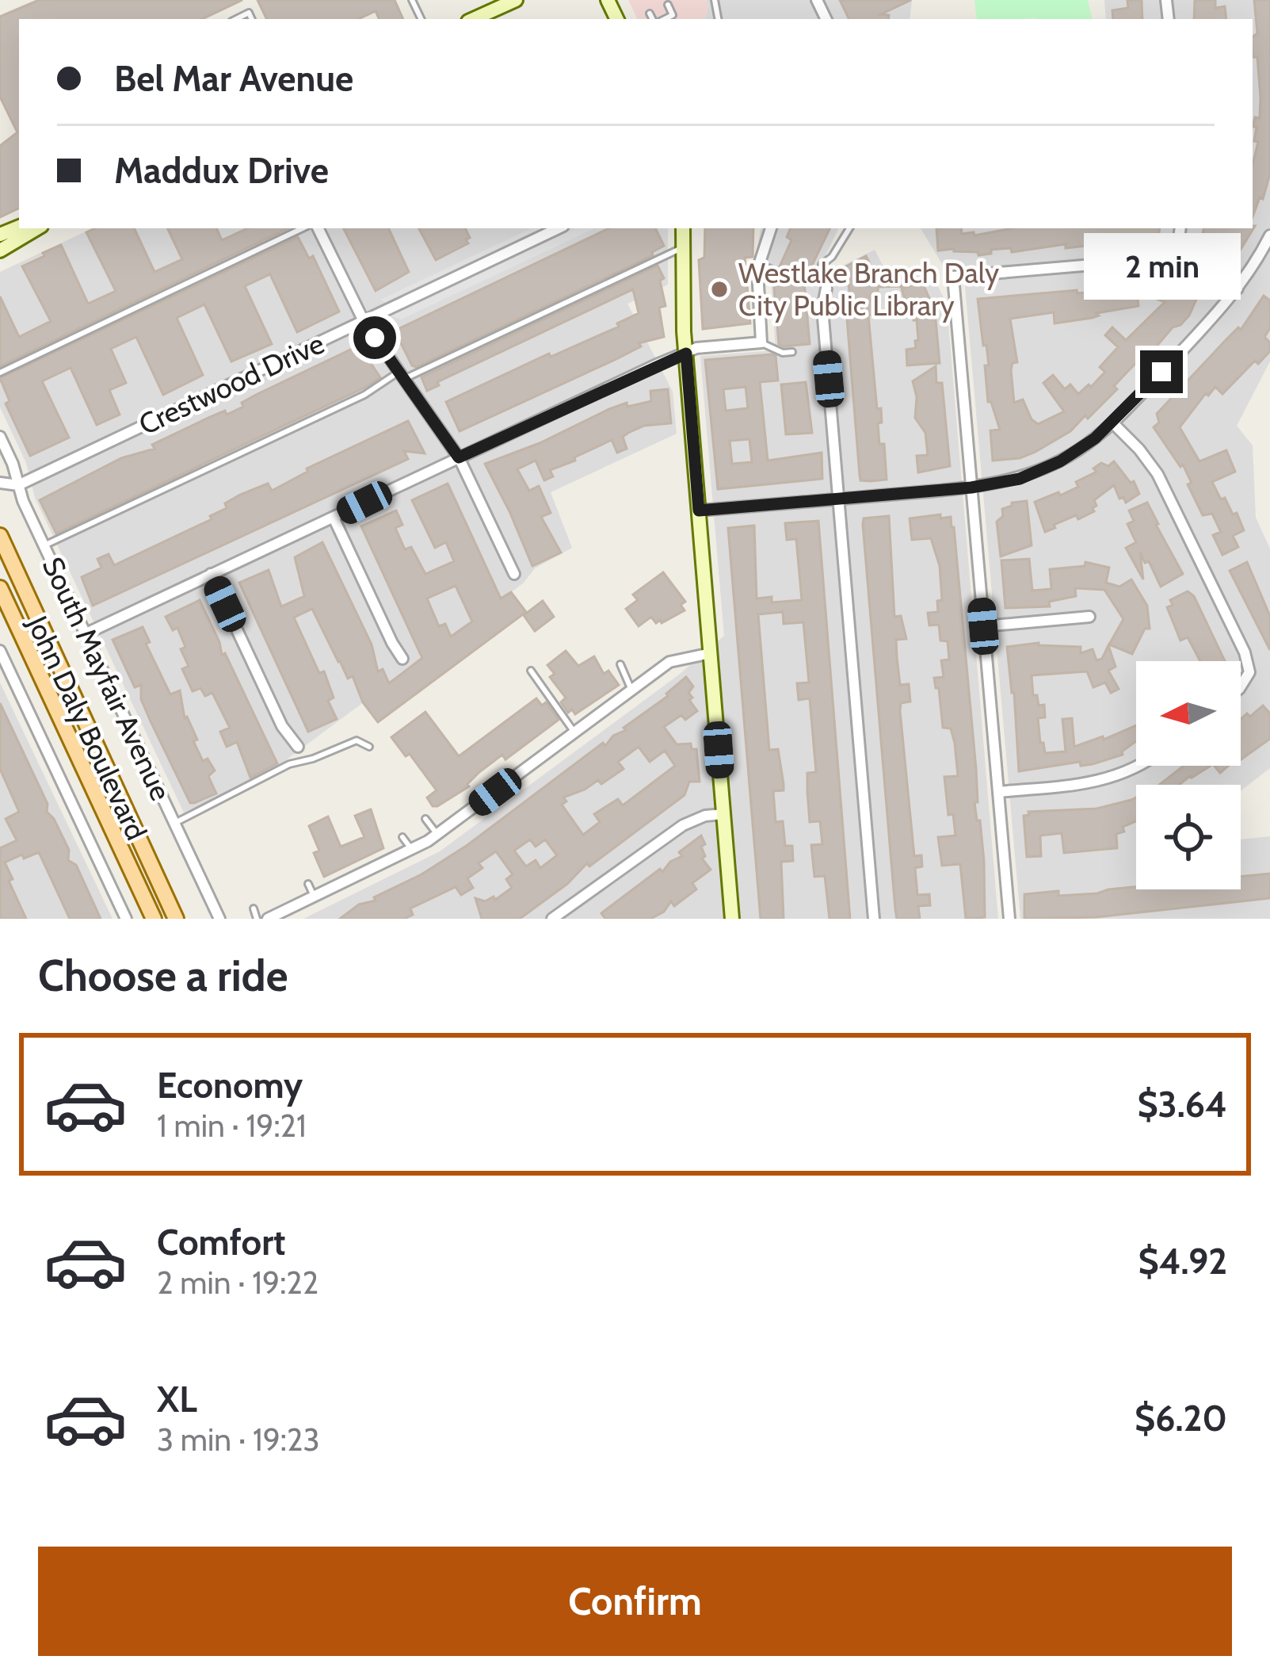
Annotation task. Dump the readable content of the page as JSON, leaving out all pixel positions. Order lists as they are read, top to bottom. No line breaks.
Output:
{"streets":{"main road":["John Daly Boulevard"],"street":["Crestwood Drive","South Mayfair Avenue"]},"crossings":[["Crestwood Drive","South Mayfair Avenue"]],"places":["Westlake Branch Daly City Public Library"],"north":"left","page":{"banner":["Bel Mar Avenue","Maddux Drive"],"bubble":"2 min","heading":"Choose a ride","list":[{"name":"Economy","note":"1 min · 19:21","value":"$3.64"},{"name":"Comfort","note":"2 min · 19:22","value":"$4.92"},{"name":"XL","note":"3 min · 19:23","value":"$6.20"}],"buttons":"Confirm"}}
